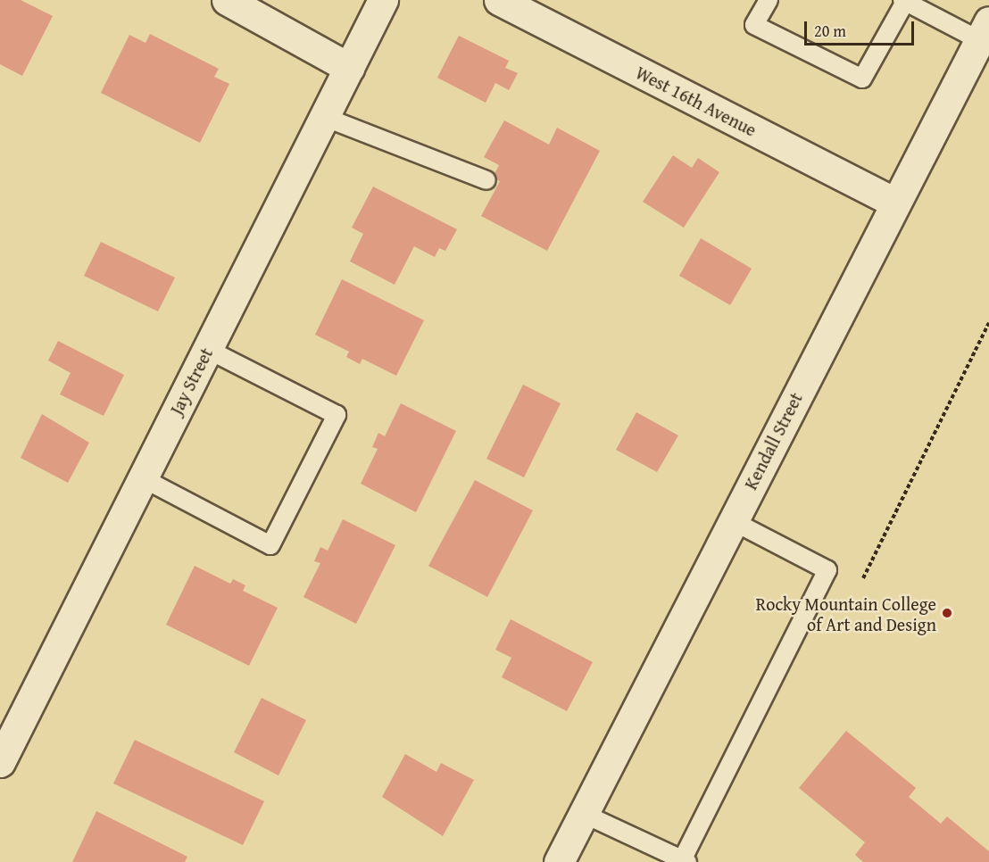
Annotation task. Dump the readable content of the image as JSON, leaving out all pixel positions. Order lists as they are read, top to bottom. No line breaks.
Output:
{"streets":{"street":["West 16th Avenue","Jay Street","Kendall Street"]},"crossings":[["West 16th Avenue","Kendall Street"]],"places":["Rocky Mountain College of Art and Design"],"scale_bar":"20 m"}
